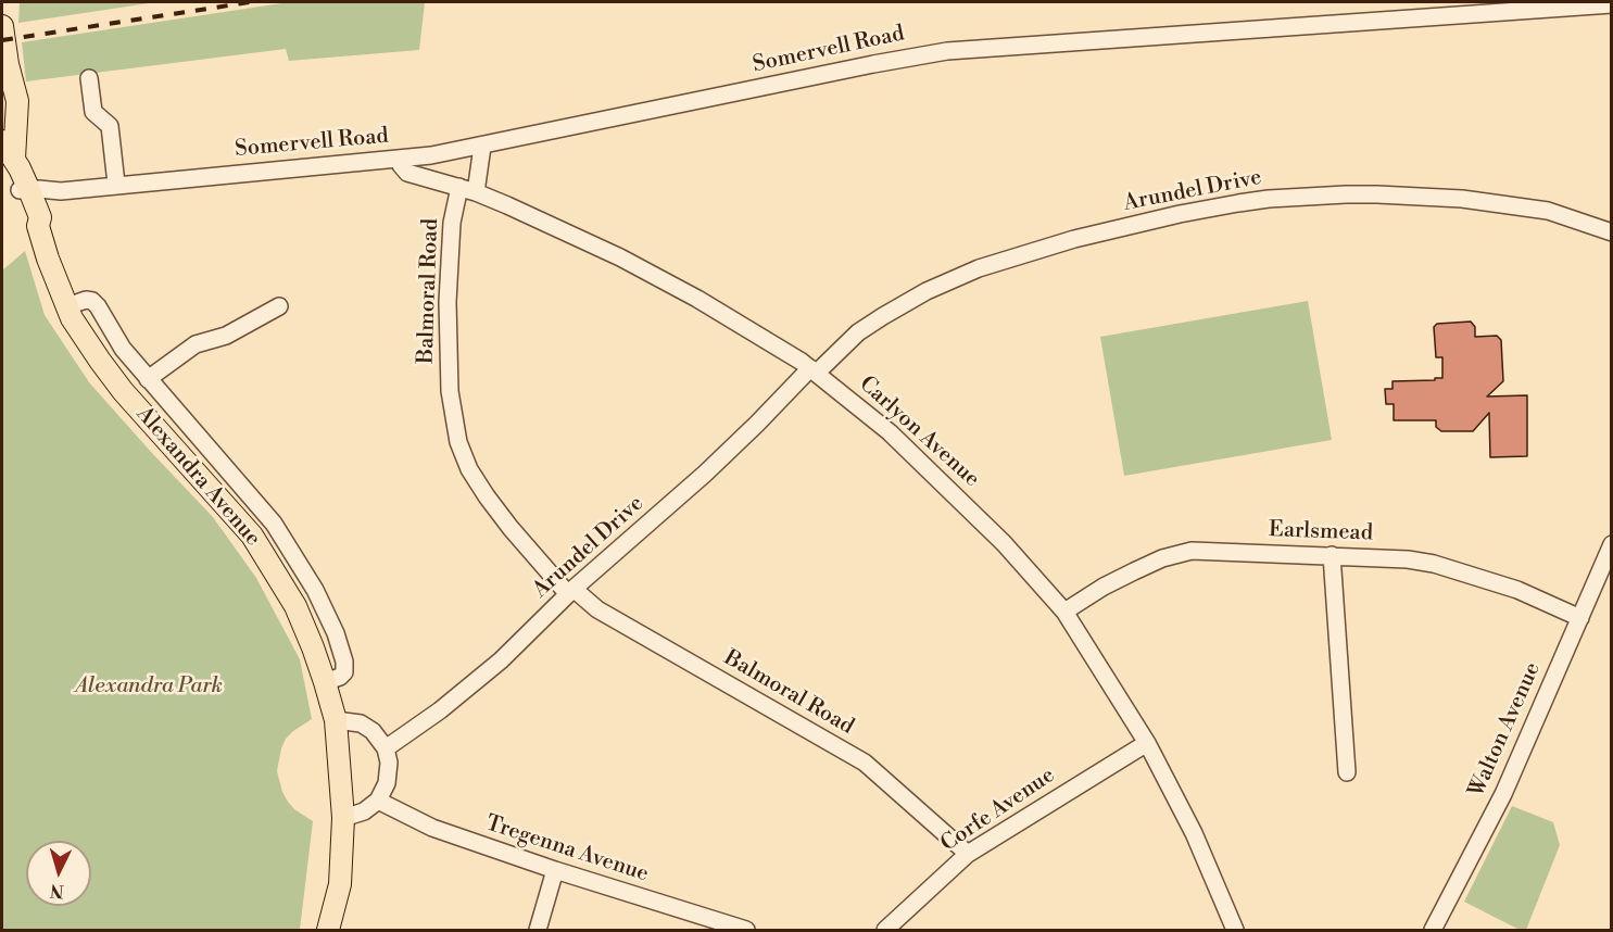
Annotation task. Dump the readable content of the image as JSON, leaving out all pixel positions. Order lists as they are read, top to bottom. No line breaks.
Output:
{"streets":{"main road":["Alexandra Avenue"],"street":["Somervell Road","Arundel Drive","Balmoral Road","Carlyon Avenue","Earlsmead","Walton Avenue","Corfe Avenue","Tregenna Avenue"]},"crossings":[["Somervell Road","Balmoral Road"],["Somervell Road","Carlyon Avenue"],["Somervell Road","Alexandra Avenue"],["Arundel Drive","Balmoral Road"],["Arundel Drive","Carlyon Avenue"],["Balmoral Road","Carlyon Avenue"],["Balmoral Road","Corfe Avenue"],["Carlyon Avenue","Earlsmead"],["Carlyon Avenue","Corfe Avenue"],["Earlsmead","Walton Avenue"]],"parks":["Alexandra Park"],"north":"bottom"}
